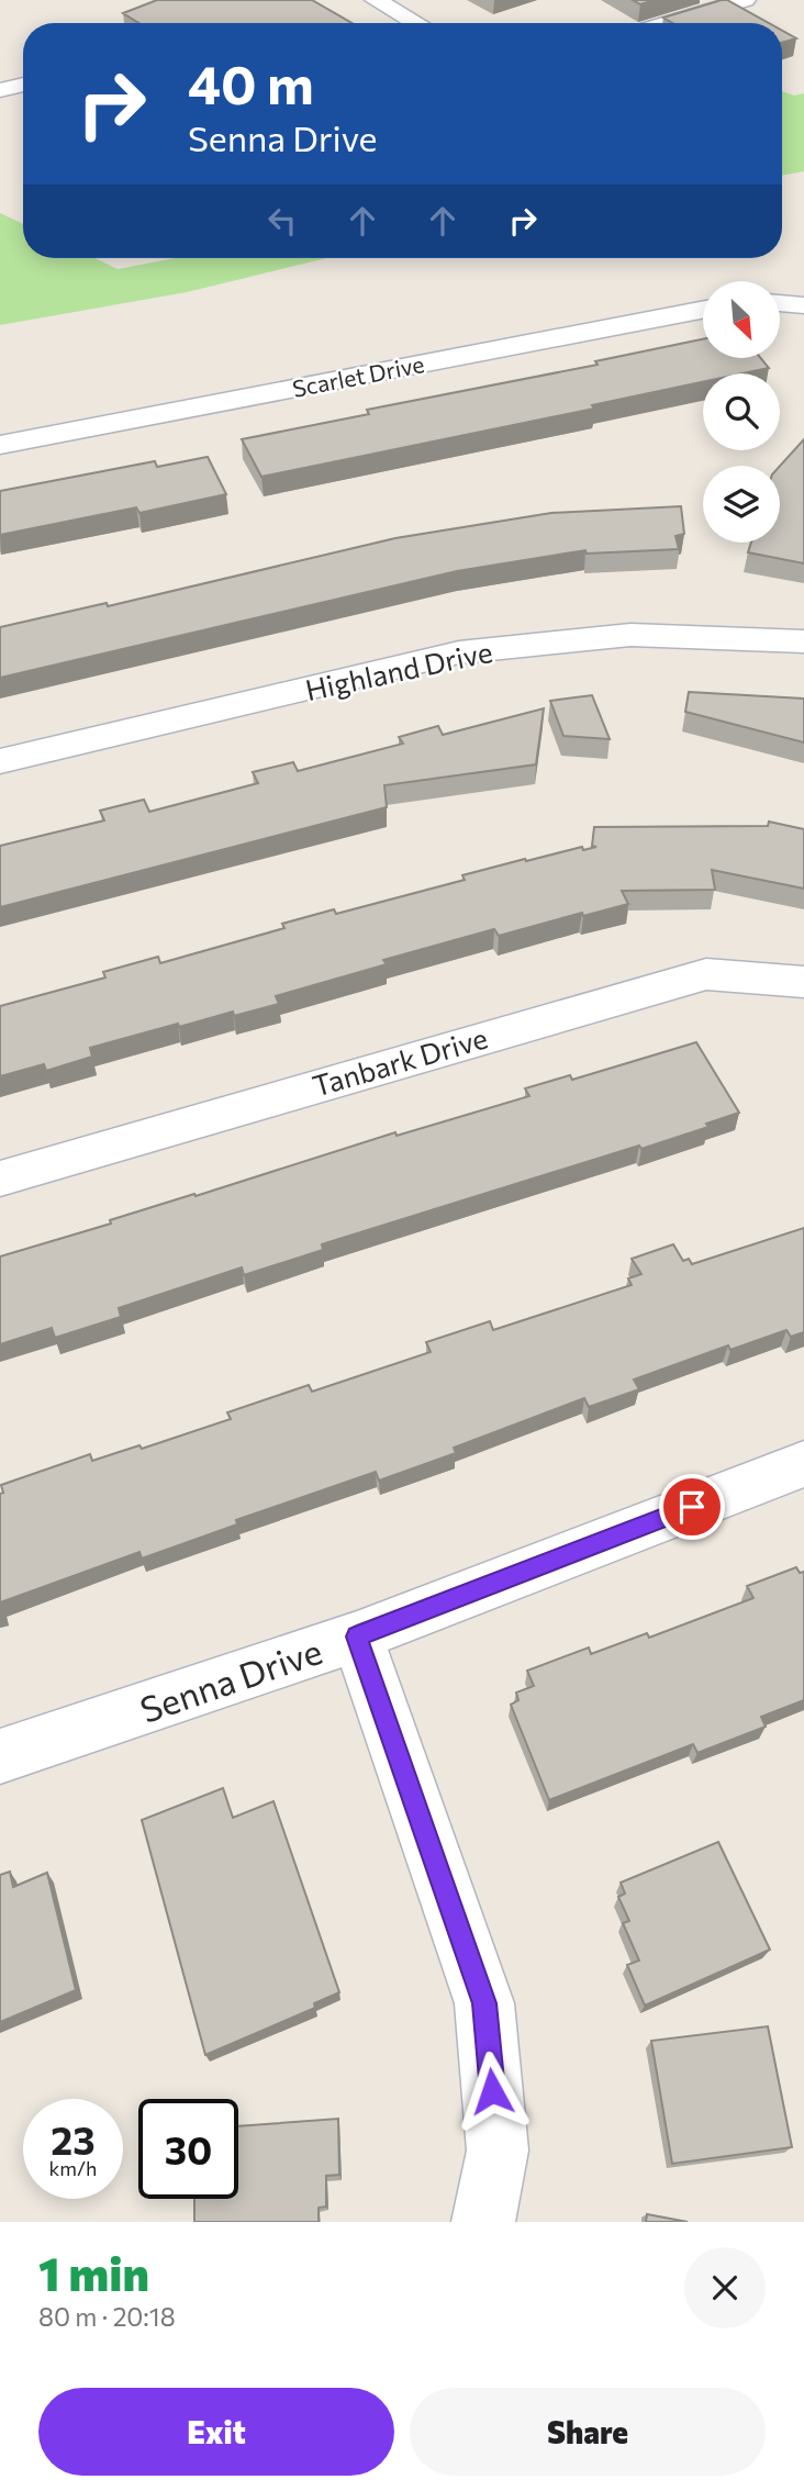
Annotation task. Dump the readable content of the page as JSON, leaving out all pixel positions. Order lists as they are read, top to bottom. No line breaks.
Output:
{"streets":{"street":["Scarlet Drive","Highland Drive","Tanbark Drive","Senna Drive"]},"north":"bottom right","page":{"turn":["40 m","Senna Drive"],"speed":"23 km/h","limit":"30","heading":["1 min","80 m · 20:18"],"buttons":["Exit","Share"]}}
